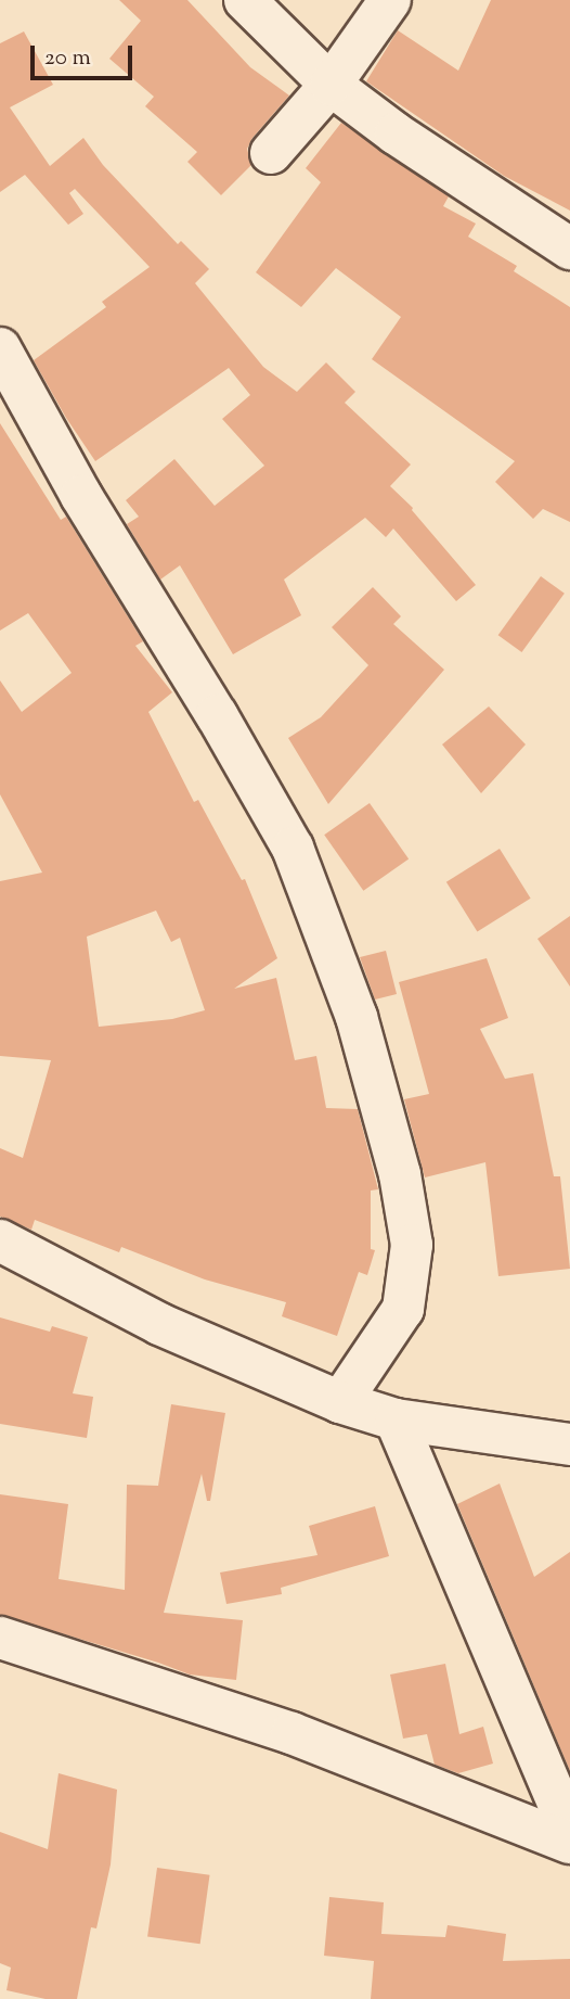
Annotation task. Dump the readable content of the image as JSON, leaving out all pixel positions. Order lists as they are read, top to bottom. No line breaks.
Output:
{"scale_bar":"20 m"}
